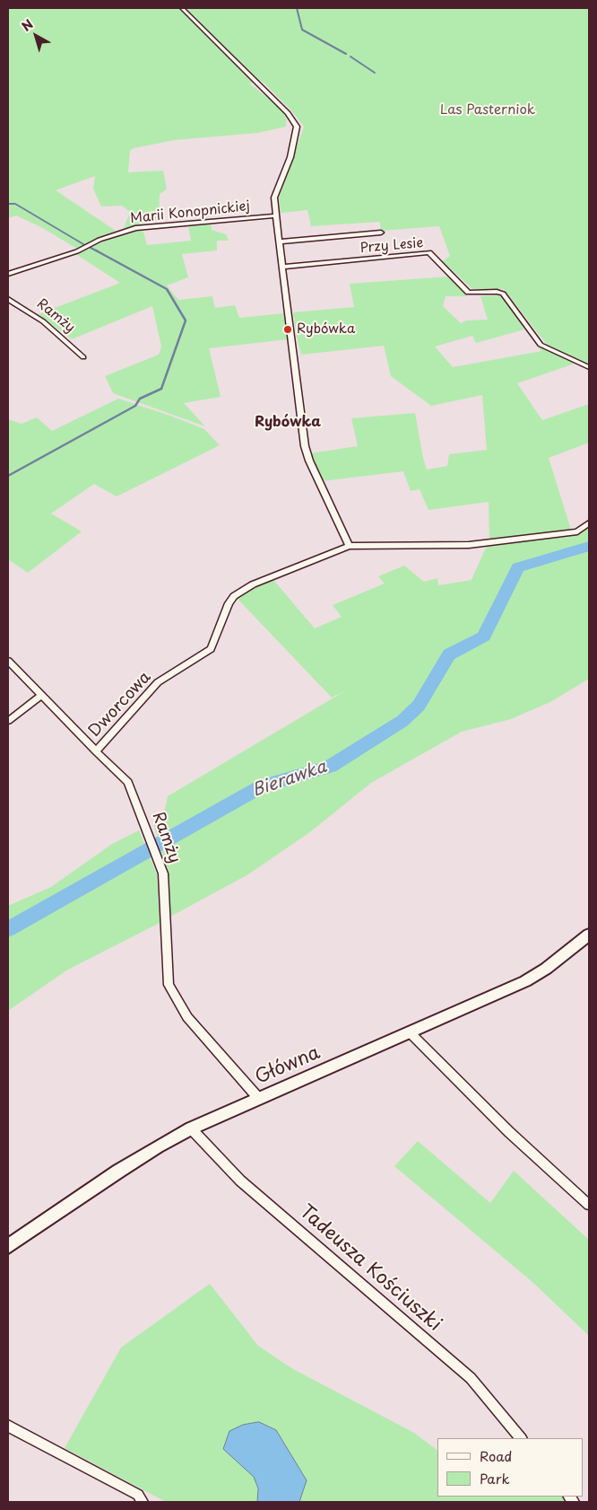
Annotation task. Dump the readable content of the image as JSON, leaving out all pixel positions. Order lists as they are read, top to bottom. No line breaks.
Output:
{"streets":{"main road":["Główna"],"street":["Marii Konopnickiej","Przy Lesie","Ramży","Dworcowa","Tadeusza Kościuszki"]},"crossings":[["Ramży","Dworcowa"],["Ramży","Główna"],["Główna","Tadeusza Kościuszki"]],"districts":["Rybówka"],"water":["Bierawka"],"parks":["Las Pasterniok"],"places":["Rybówka"],"legend":["Road","Park"],"north":"top left"}
